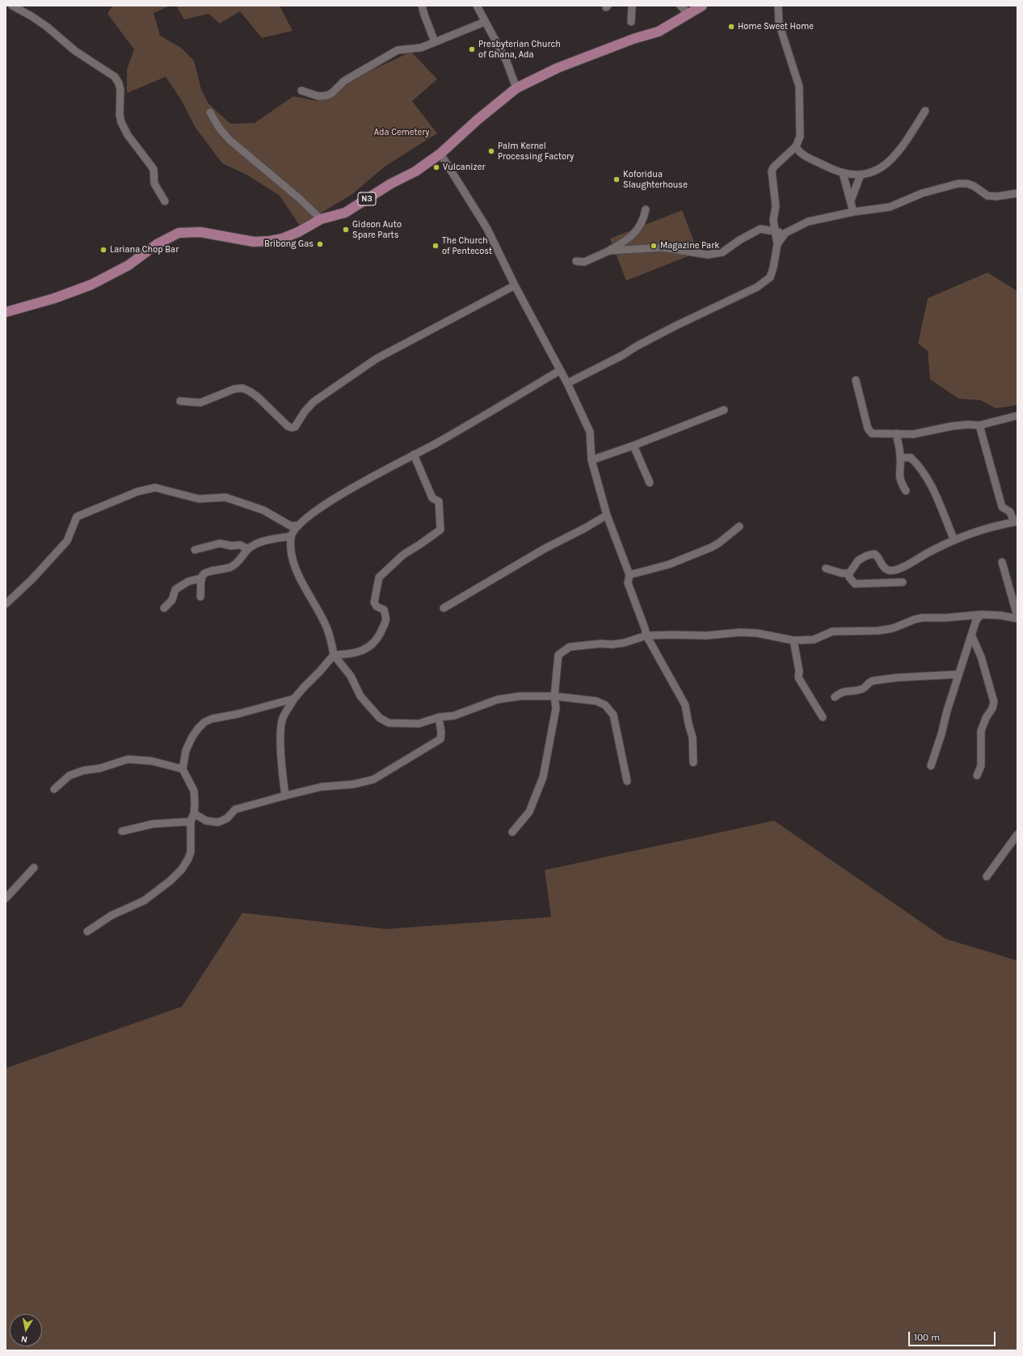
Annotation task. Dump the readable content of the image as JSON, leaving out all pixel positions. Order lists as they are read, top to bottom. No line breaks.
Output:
{"streets":{"main road":["N3"]},"parks":["Ada Cemetery"],"places":["Home Sweet Home","Presbyterian Church of Ghana, Ada","Palm Kernel Processing Factory","Vulcanizer","Koforidua Slaughterhouse","Gideon Auto Spare Parts","Bribong Gas","The Church of Pentecost","Magazine Park","Lariana Chop Bar"],"scale_bar":"100 m","north":"bottom"}
